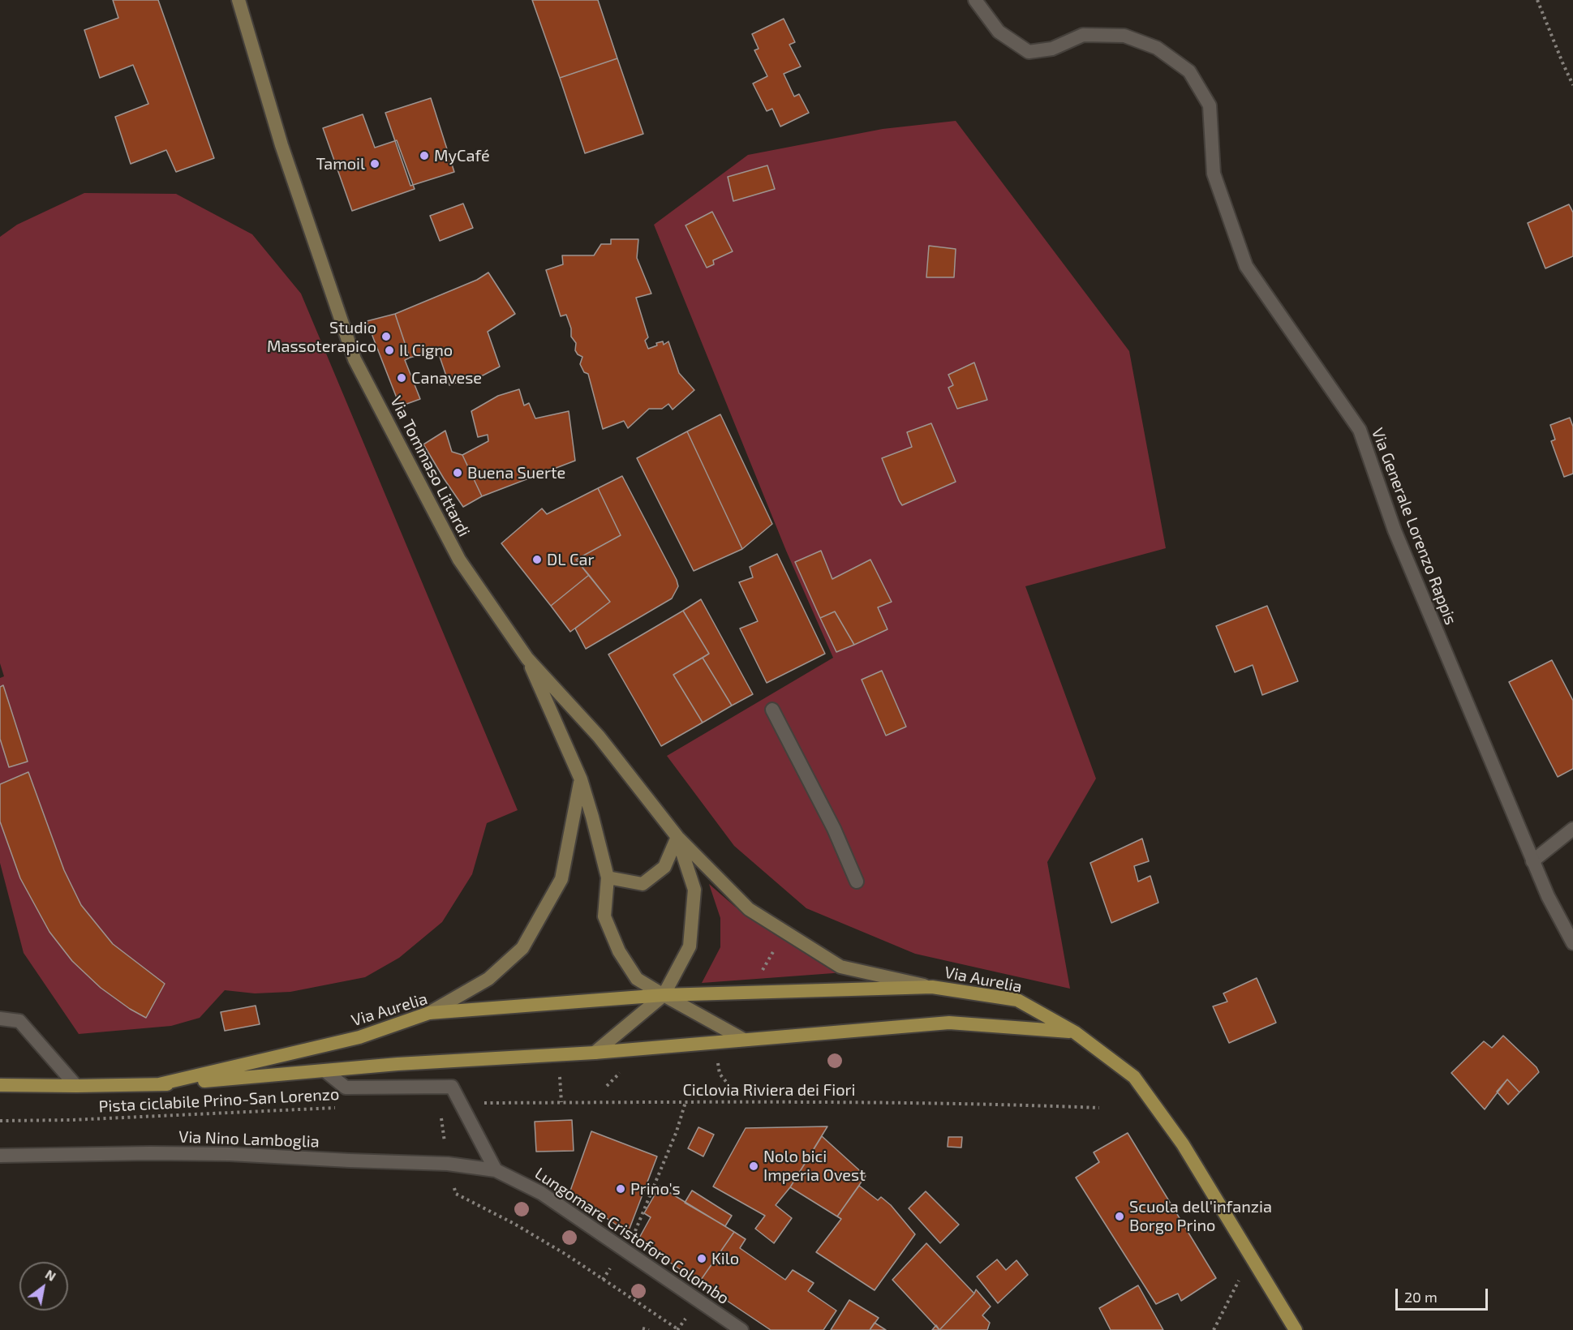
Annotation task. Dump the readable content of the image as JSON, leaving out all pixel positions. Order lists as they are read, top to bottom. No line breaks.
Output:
{"streets":{"main road":["Via Tommaso Littardi","Via Aurelia"],"street":["Via Generale Lorenzo Rappis","Via Nino Lamboglia","Lungomare Cristoforo Colombo"],"path":["Ciclovia Riviera dei Fiori","Pista ciclabile Prino-San Lorenzo"]},"crossings":[["Via Tommaso Littardi","Via Aurelia"],["Ciclovia Riviera dei Fiori","Via Nino Lamboglia"],["Via Nino Lamboglia","Lungomare Cristoforo Colombo"]],"places":["MyCafé","Tamoil","Studio Massoterapico","Il Cigno","Canavese","Buena Suerte","DL Car","Nolo bici Imperia Ovest","Prino's","Scuola dell'infanzia Borgo Prino","Kilo"],"scale_bar":"20 m","north":"top right"}
